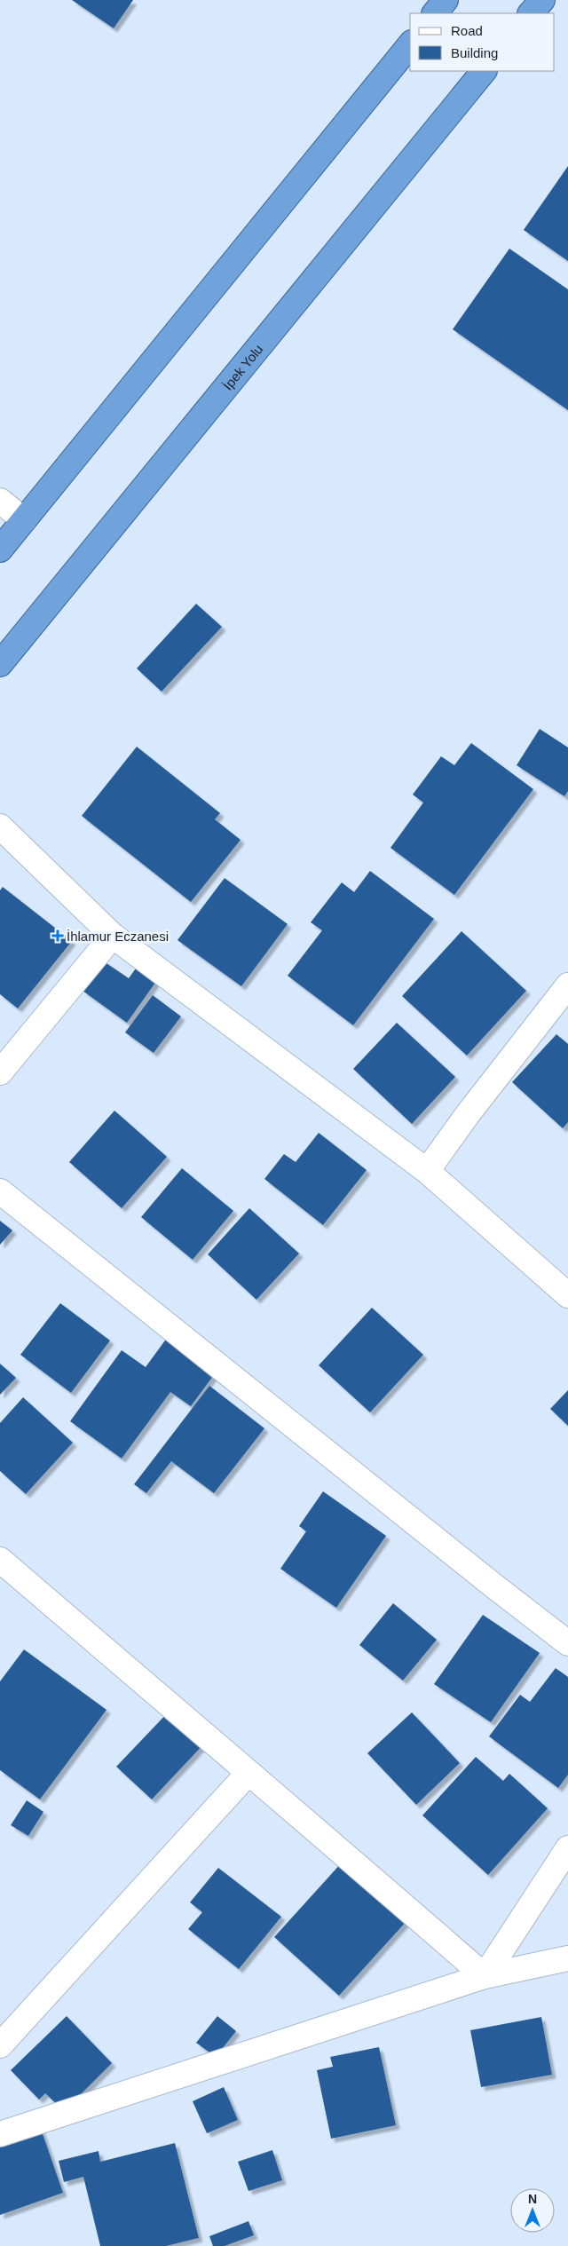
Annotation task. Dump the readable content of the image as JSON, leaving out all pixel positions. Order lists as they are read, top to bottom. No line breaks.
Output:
{"streets":{"highway":["İpek Yolu"]},"places":{"health":["İhlamur Eczanesi"]},"legend":["Road","Building"],"north":"top"}
